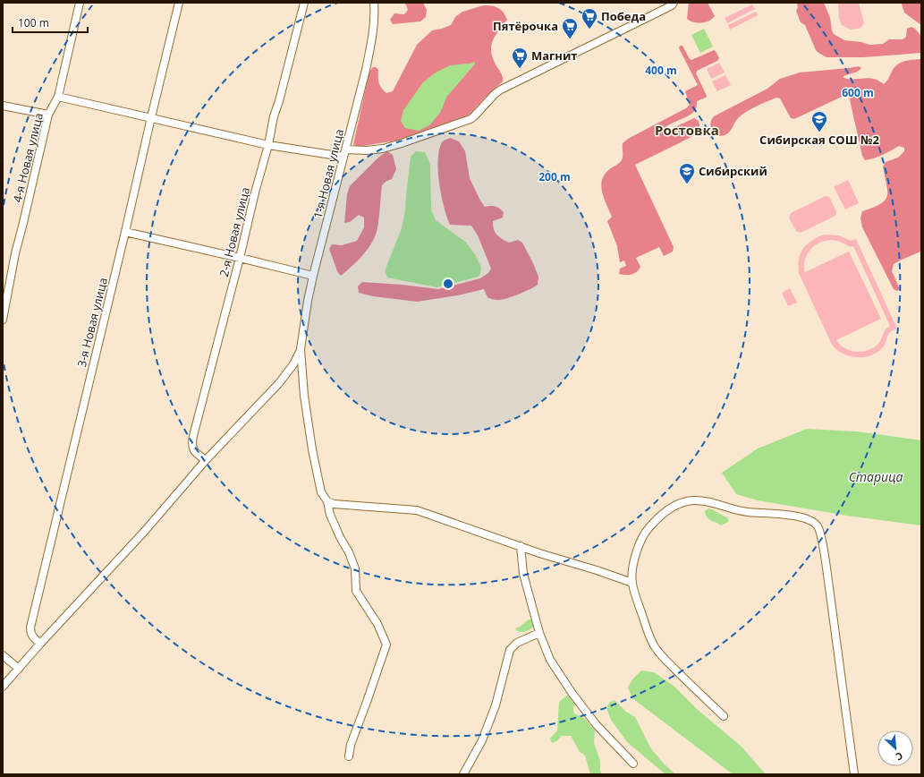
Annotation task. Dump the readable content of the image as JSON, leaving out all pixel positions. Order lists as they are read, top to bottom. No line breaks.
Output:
{"streets":{"street":["4-я Новая улица","1-я Новая улица","2-я Новая улица","3-я Новая улица"]},"districts":["Ростовка"],"water":["Старица"],"places":{"supermarket":["Победа","Пятёрочка","Магнит"],"school or university":["Сибирская СОШ №2","Сибирский"]},"scale_bar":"100 m","north":"bottom right","rings":["400 m","600 m","200 m"]}
